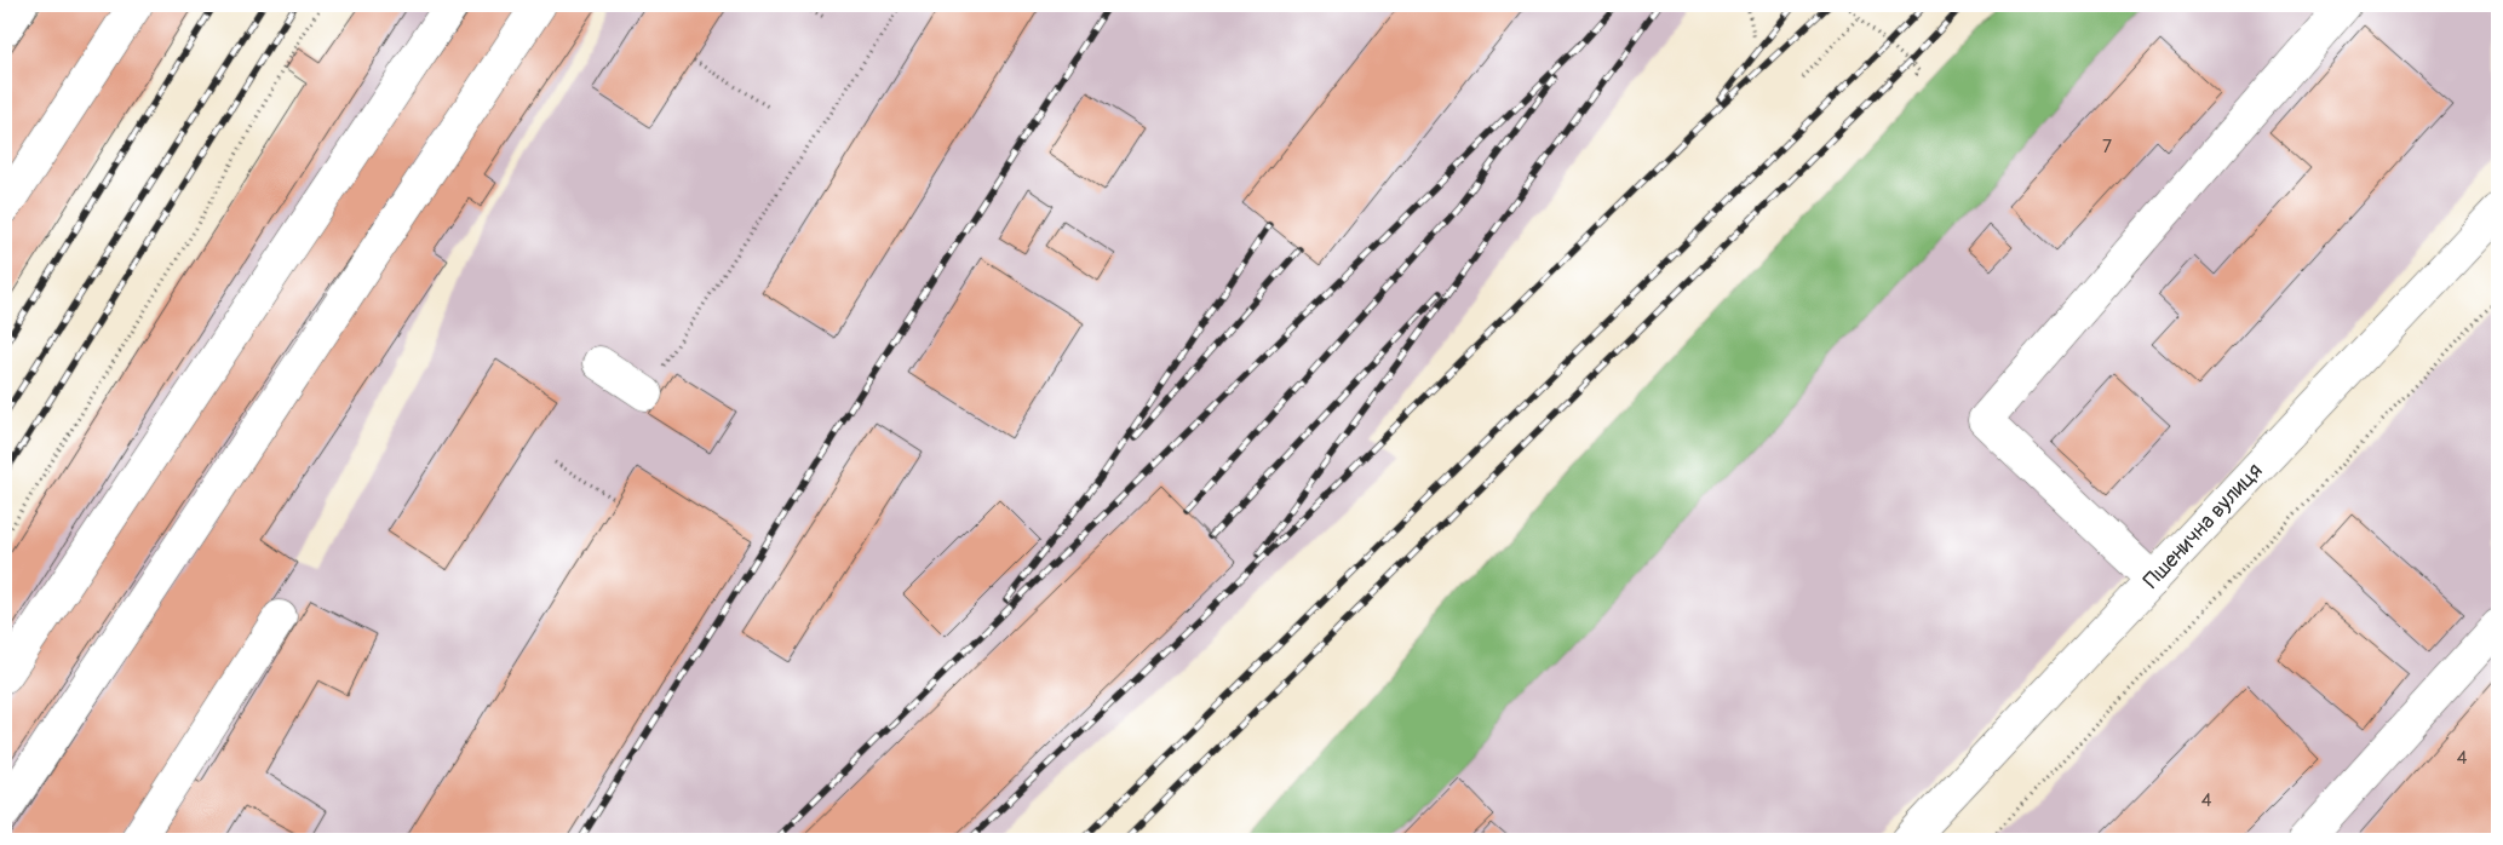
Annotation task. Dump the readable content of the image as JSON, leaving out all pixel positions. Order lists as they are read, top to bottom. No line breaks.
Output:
{"streets":{"street":["Пшенична вулиця"]},"house_numbers":["7","4","4"]}
